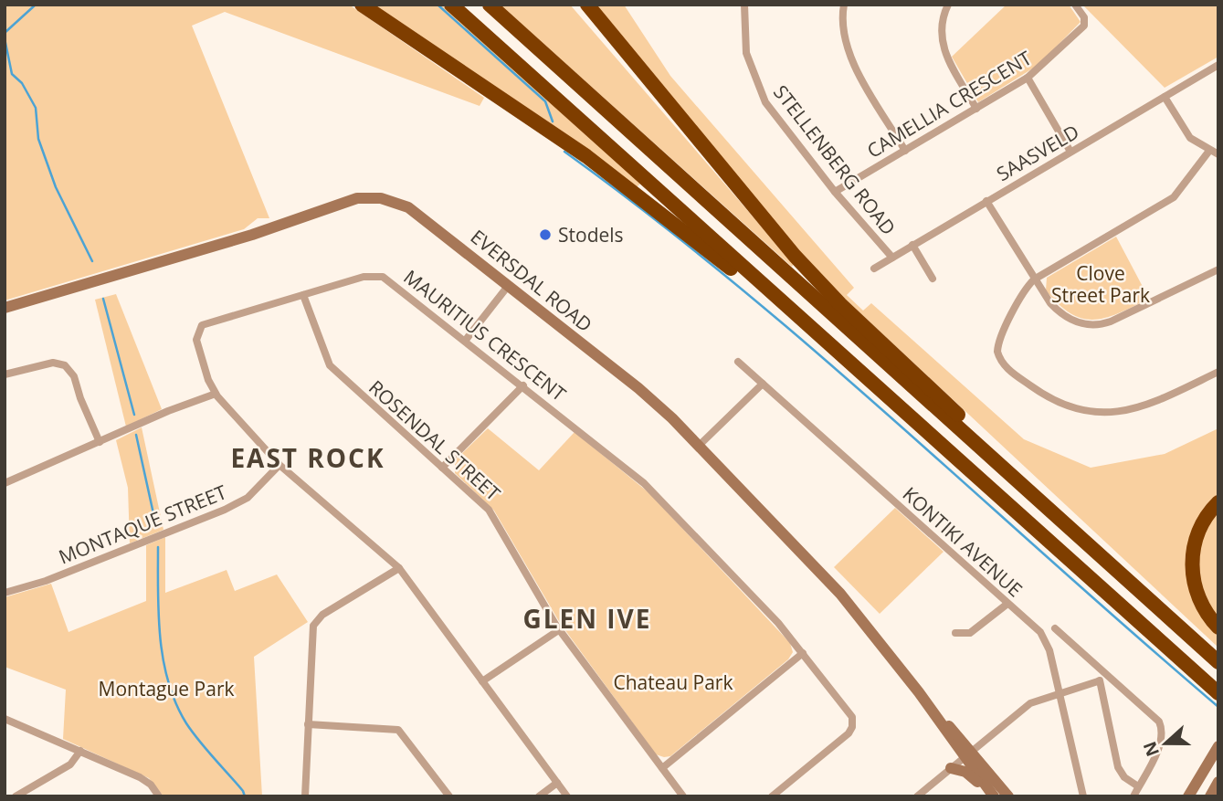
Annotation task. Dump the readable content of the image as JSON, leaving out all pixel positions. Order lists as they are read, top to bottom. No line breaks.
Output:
{"streets":{"main road":["EVERSDAL ROAD"],"street":["CAMELLIA CRESCENT","SAASVELD","STELLENBERG ROAD","MAURITIUS CRESCENT","ROSENDAL STREET","MONTAQUE STREET","KONTIKI AVENUE"]},"crossings":[["CAMELLIA CRESCENT","STELLENBERG ROAD"],["SAASVELD","STELLENBERG ROAD"],["MAURITIUS CRESCENT","ROSENDAL STREET"],["MAURITIUS CRESCENT","MONTAQUE STREET"]],"districts":["EAST ROCK","GLEN IVE"],"parks":["Clove Street Park","Chateau Park","Montague Park"],"places":["Stodels"],"north":"left"}
